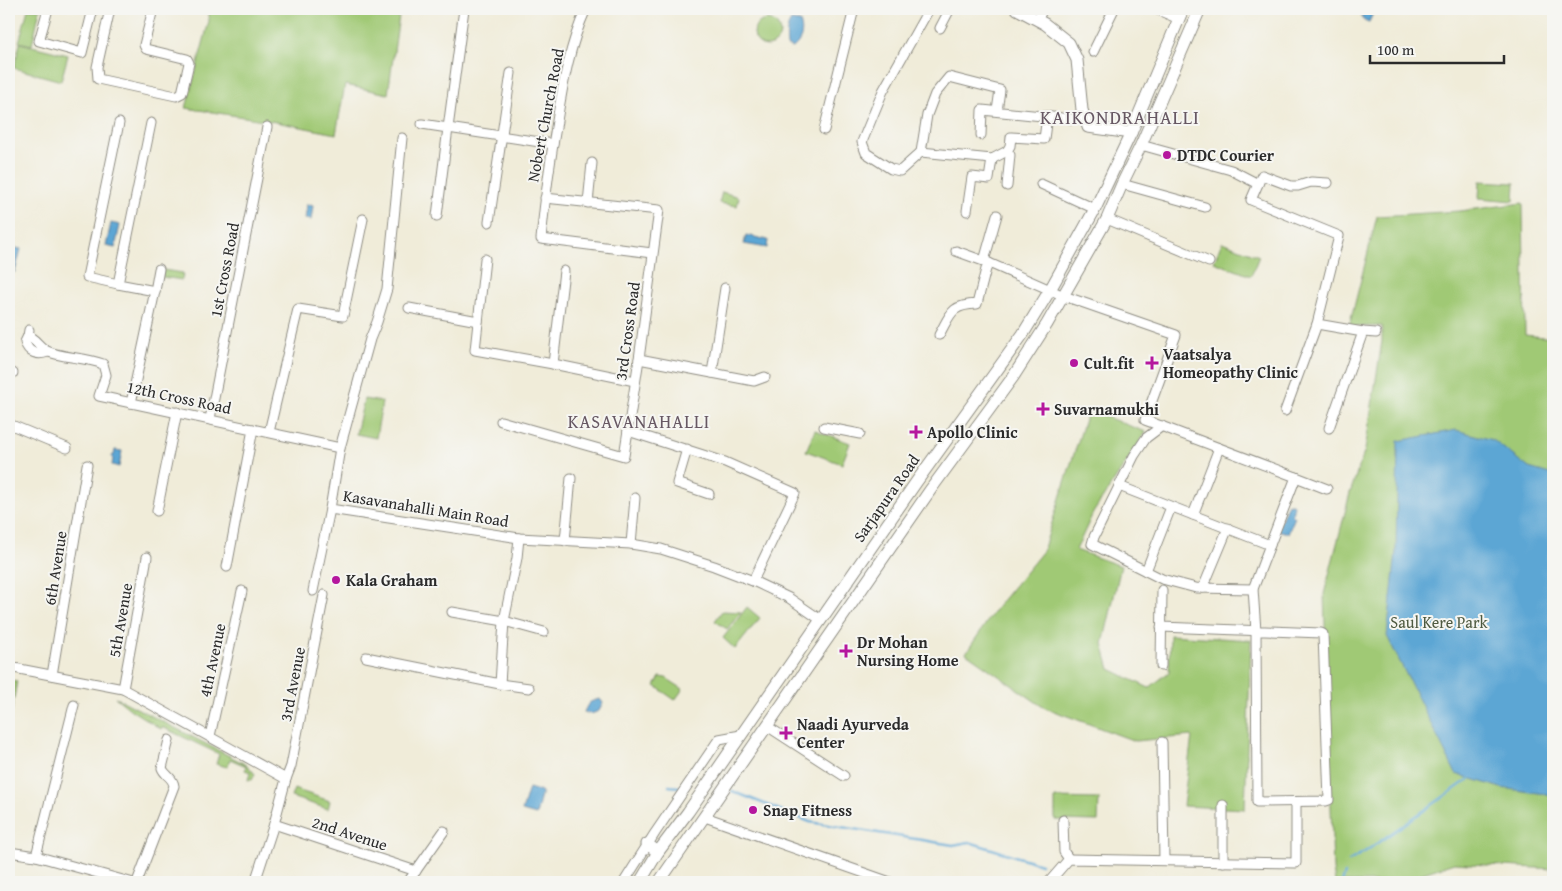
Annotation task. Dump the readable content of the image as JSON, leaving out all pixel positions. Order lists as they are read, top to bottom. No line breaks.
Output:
{"streets":{"main road":["Sarjapura Road"],"street":["Nobert Church Road","1st Cross Road","3rd Cross Road","12th Cross Road","Kasavanahalli Main Road","6th Avenue","5th Avenue","4th Avenue","3rd Avenue","2nd Avenue"]},"crossings":[["Nobert Church Road","3rd Cross Road"],["1st Cross Road","12th Cross Road"],["12th Cross Road","Kasavanahalli Main Road"],["Sarjapura Road","Kasavanahalli Main Road"],["3rd Avenue","2nd Avenue"]],"districts":["KAIKONDRAHALLI","KASAVANAHALLI"],"parks":["Saul Kere Park"],"places":{"other":["DTDC Courier","Cult.fit","Kala Graham","Snap Fitness"],"health":["Vaatsalya Homeopathy Clinic","Suvarnamukhi","Apollo Clinic","Dr Mohan Nursing Home","Naadi Ayurveda Center"]},"scale_bar":"100 m"}
